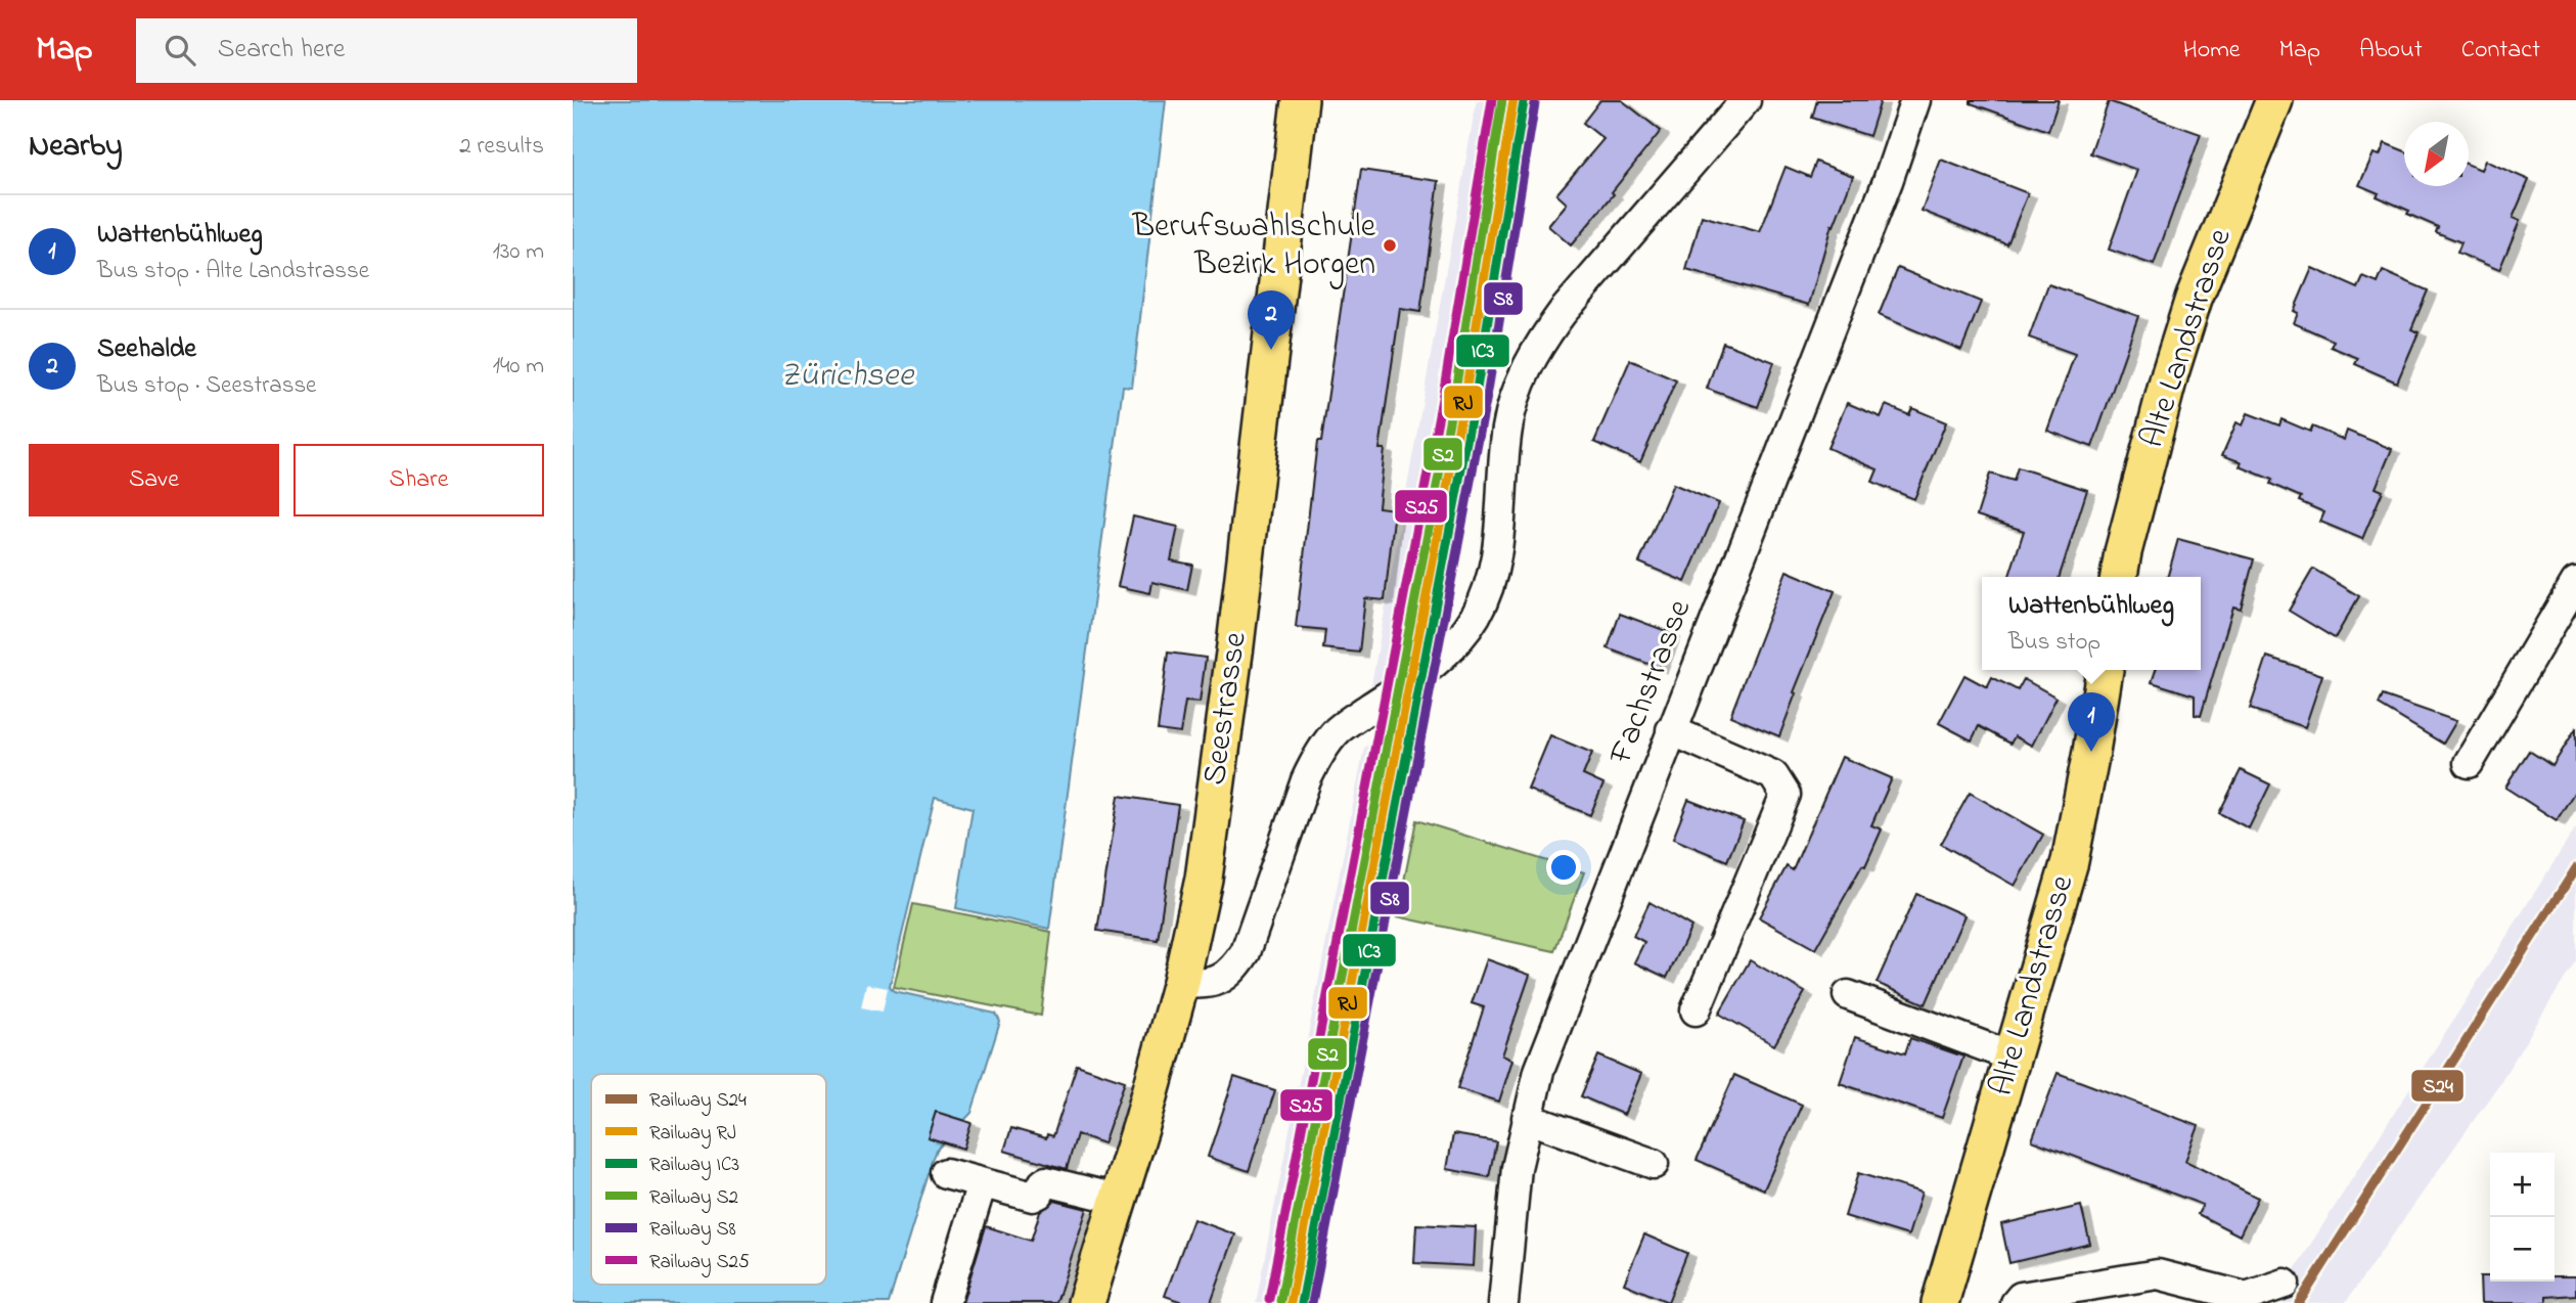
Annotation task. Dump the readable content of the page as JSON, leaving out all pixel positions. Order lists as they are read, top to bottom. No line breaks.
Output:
{"streets":{"main road":["Alte Landstrasse","Seestrasse"],"street":["Fachstrasse"]},"water":["Zürichsee"],"places":["Berufswahlschule Bezirk Horgen"],"lines":["rail line RJ","rail line S2","rail line S25","rail line IC3","rail line S8","rail line S24"],"legend":["Railway S24","Railway RJ","Railway IC3","Railway S2","Railway S8","Railway S25"],"north":"bottom left","page":{"header":"Map","search":"Search here","nav":["Home","Map","About","Contact"],"heading":["Nearby","2 results"],"list":[{"mark":"1","name":"Wattenbühlweg","note":"Bus stop · Alte Landstrasse","value":"130 m"},{"mark":"2","name":"Seehalde","note":"Bus stop · Seestrasse","value":"140 m"}],"pins":["2","1"],"buttons":["Save","Share"],"popup":["Wattenbühlweg","Bus stop"],"map_buttons":["+","−"]}}
